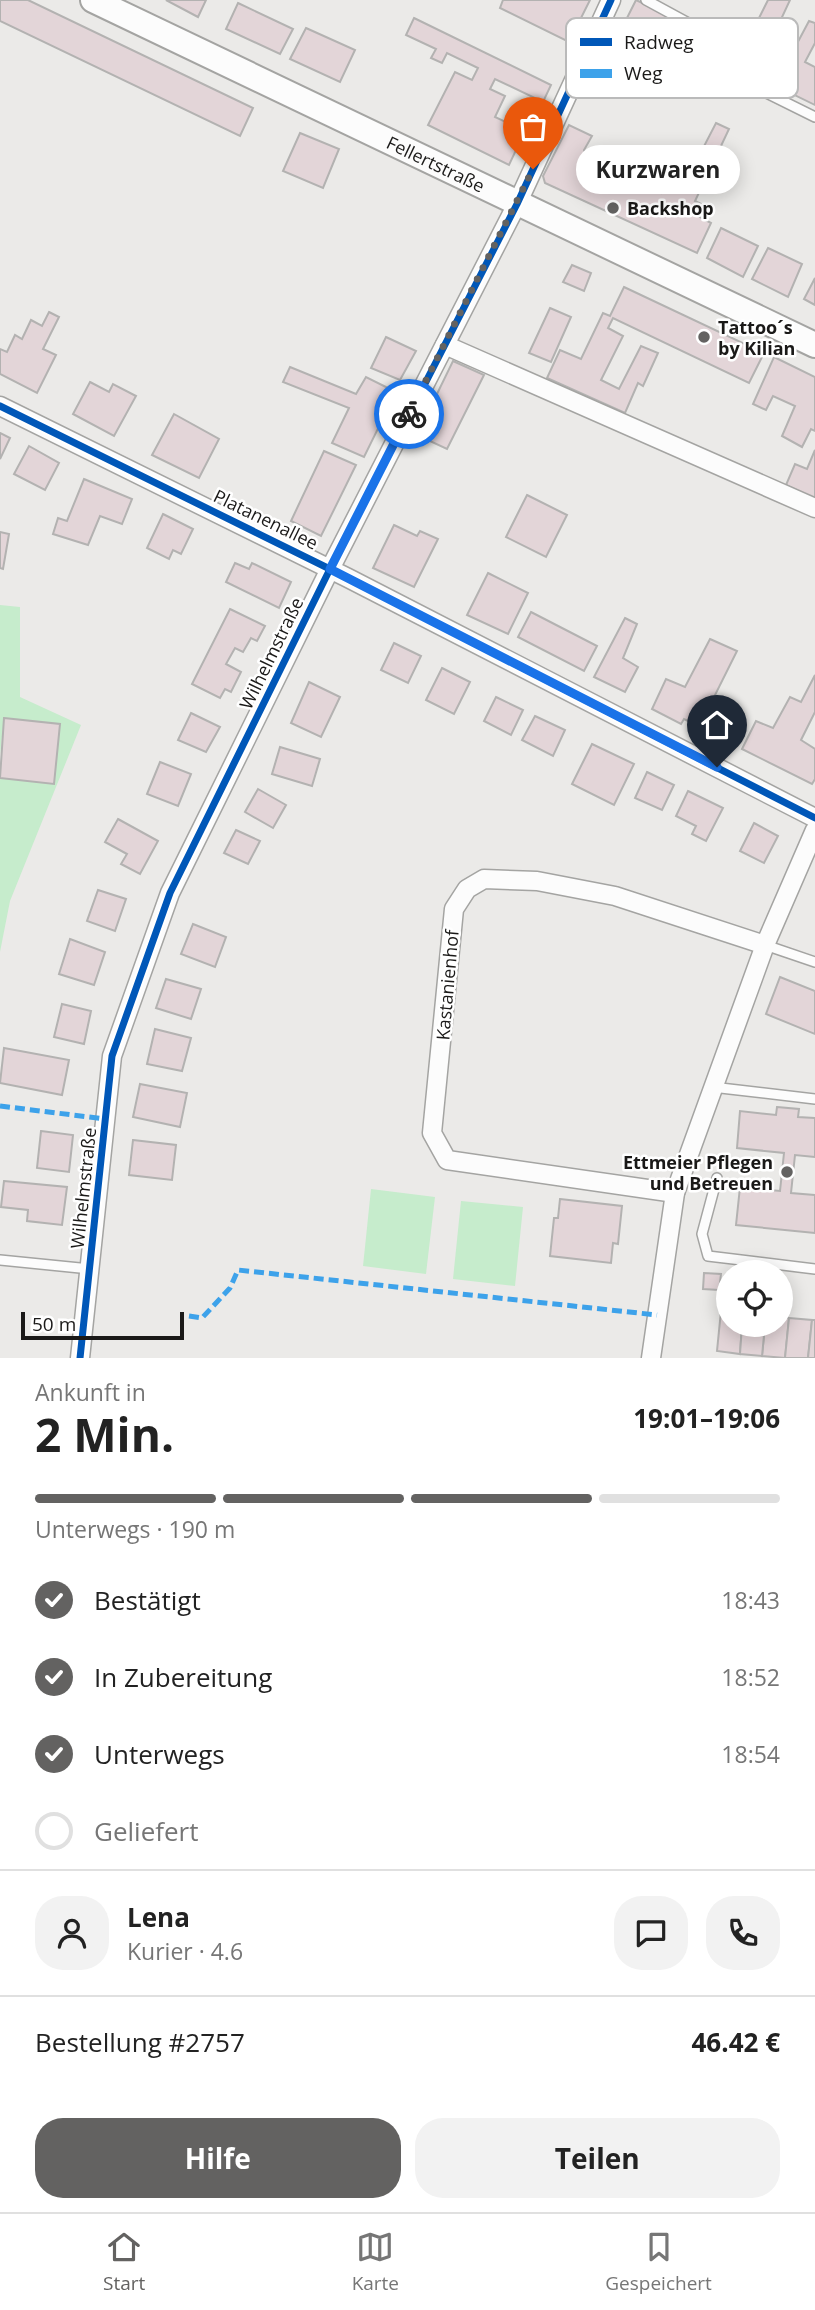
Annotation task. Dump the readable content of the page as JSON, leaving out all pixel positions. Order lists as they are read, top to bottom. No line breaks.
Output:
{"streets":{"street":["Fellertstraße","Platanenallee","Wilhelmstraße","Kastanienhof"]},"crossings":[["Fellertstraße","Wilhelmstraße"],["Platanenallee","Wilhelmstraße"]],"places":["Kurzwaren","Backshop","Tattoo´s by Kilian","Ettmeier Pflegen und Betreuen"],"legend":["Radweg","Weg"],"scale_bar":"50 m","page":{"bubble":"Kurzwaren","scale":"50 m","heading":["2 Min.","Ankunft in","19:01–19:06"],"panel":["Lena","Kurier · 4.6","Bestellung #2757","46.42 €"],"bar":"Unterwegs · 190 m","list":[["Bestätigt","18:43"],["In Zubereitung","18:52"],["Unterwegs","18:54"],"Geliefert"],"buttons":["Hilfe","Teilen"],"tabs":["Start","Karte","Gespeichert"]}}
